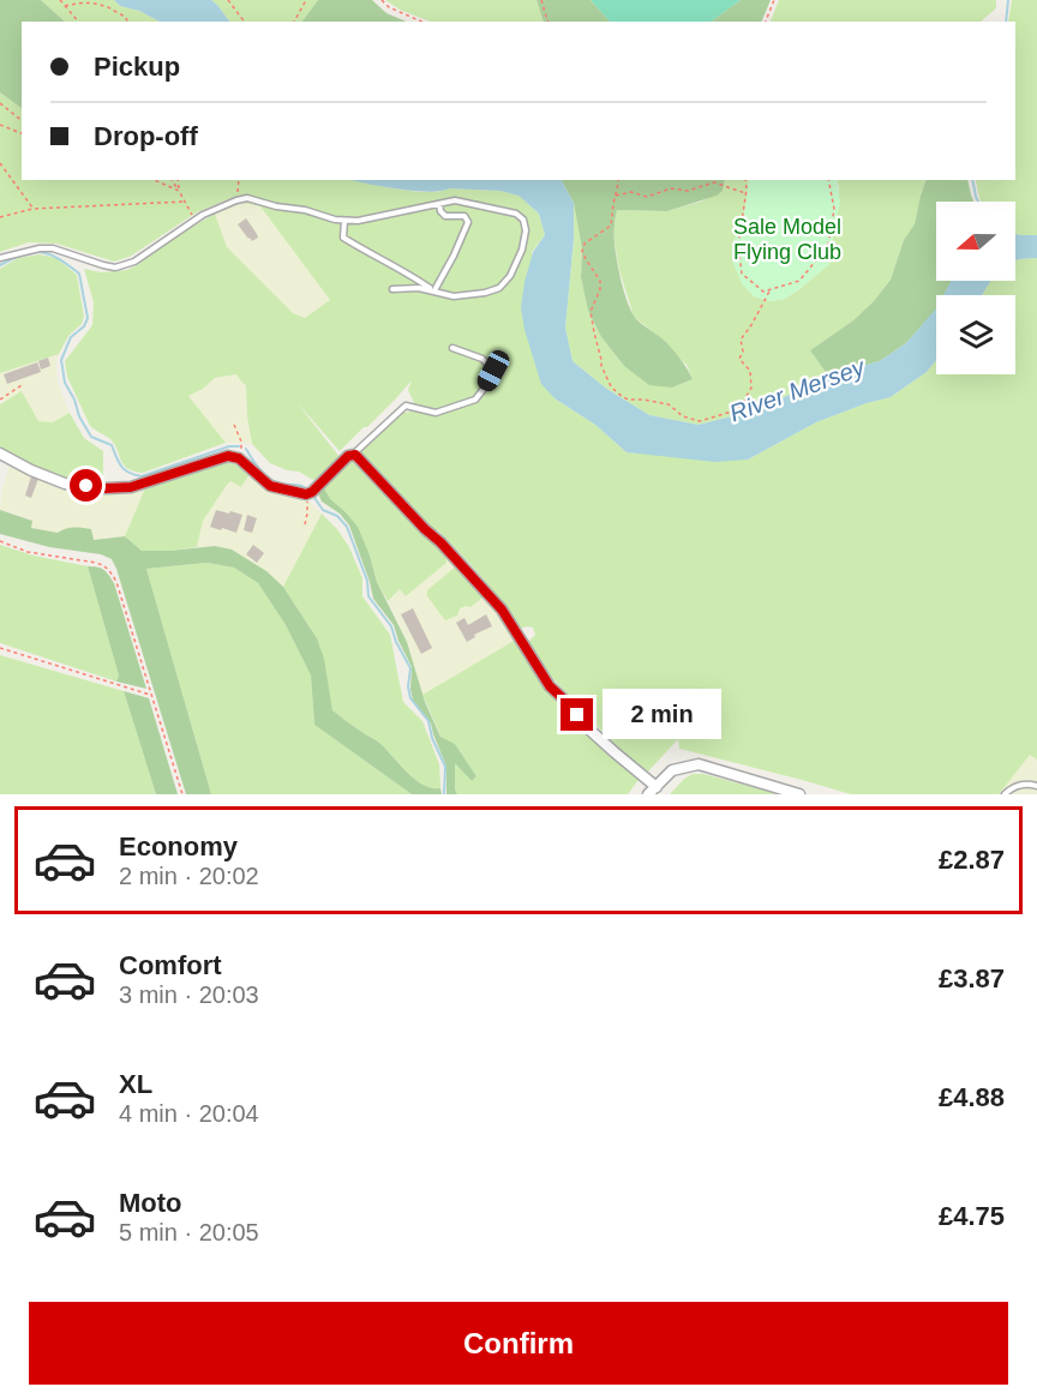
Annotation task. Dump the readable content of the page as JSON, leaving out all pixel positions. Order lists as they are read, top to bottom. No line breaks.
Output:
{"water":["River Mersey"],"parks":["Sale Model Flying Club"],"north":"left","page":{"banner":["Pickup","Drop-off"],"bubble":"2 min","list":[{"name":"Economy","note":"2 min · 20:02","value":"£2.87"},{"name":"Comfort","note":"3 min · 20:03","value":"£3.87"},{"name":"XL","note":"4 min · 20:04","value":"£4.88"},{"name":"Moto","note":"5 min · 20:05","value":"£4.75"}],"buttons":"Confirm"}}
